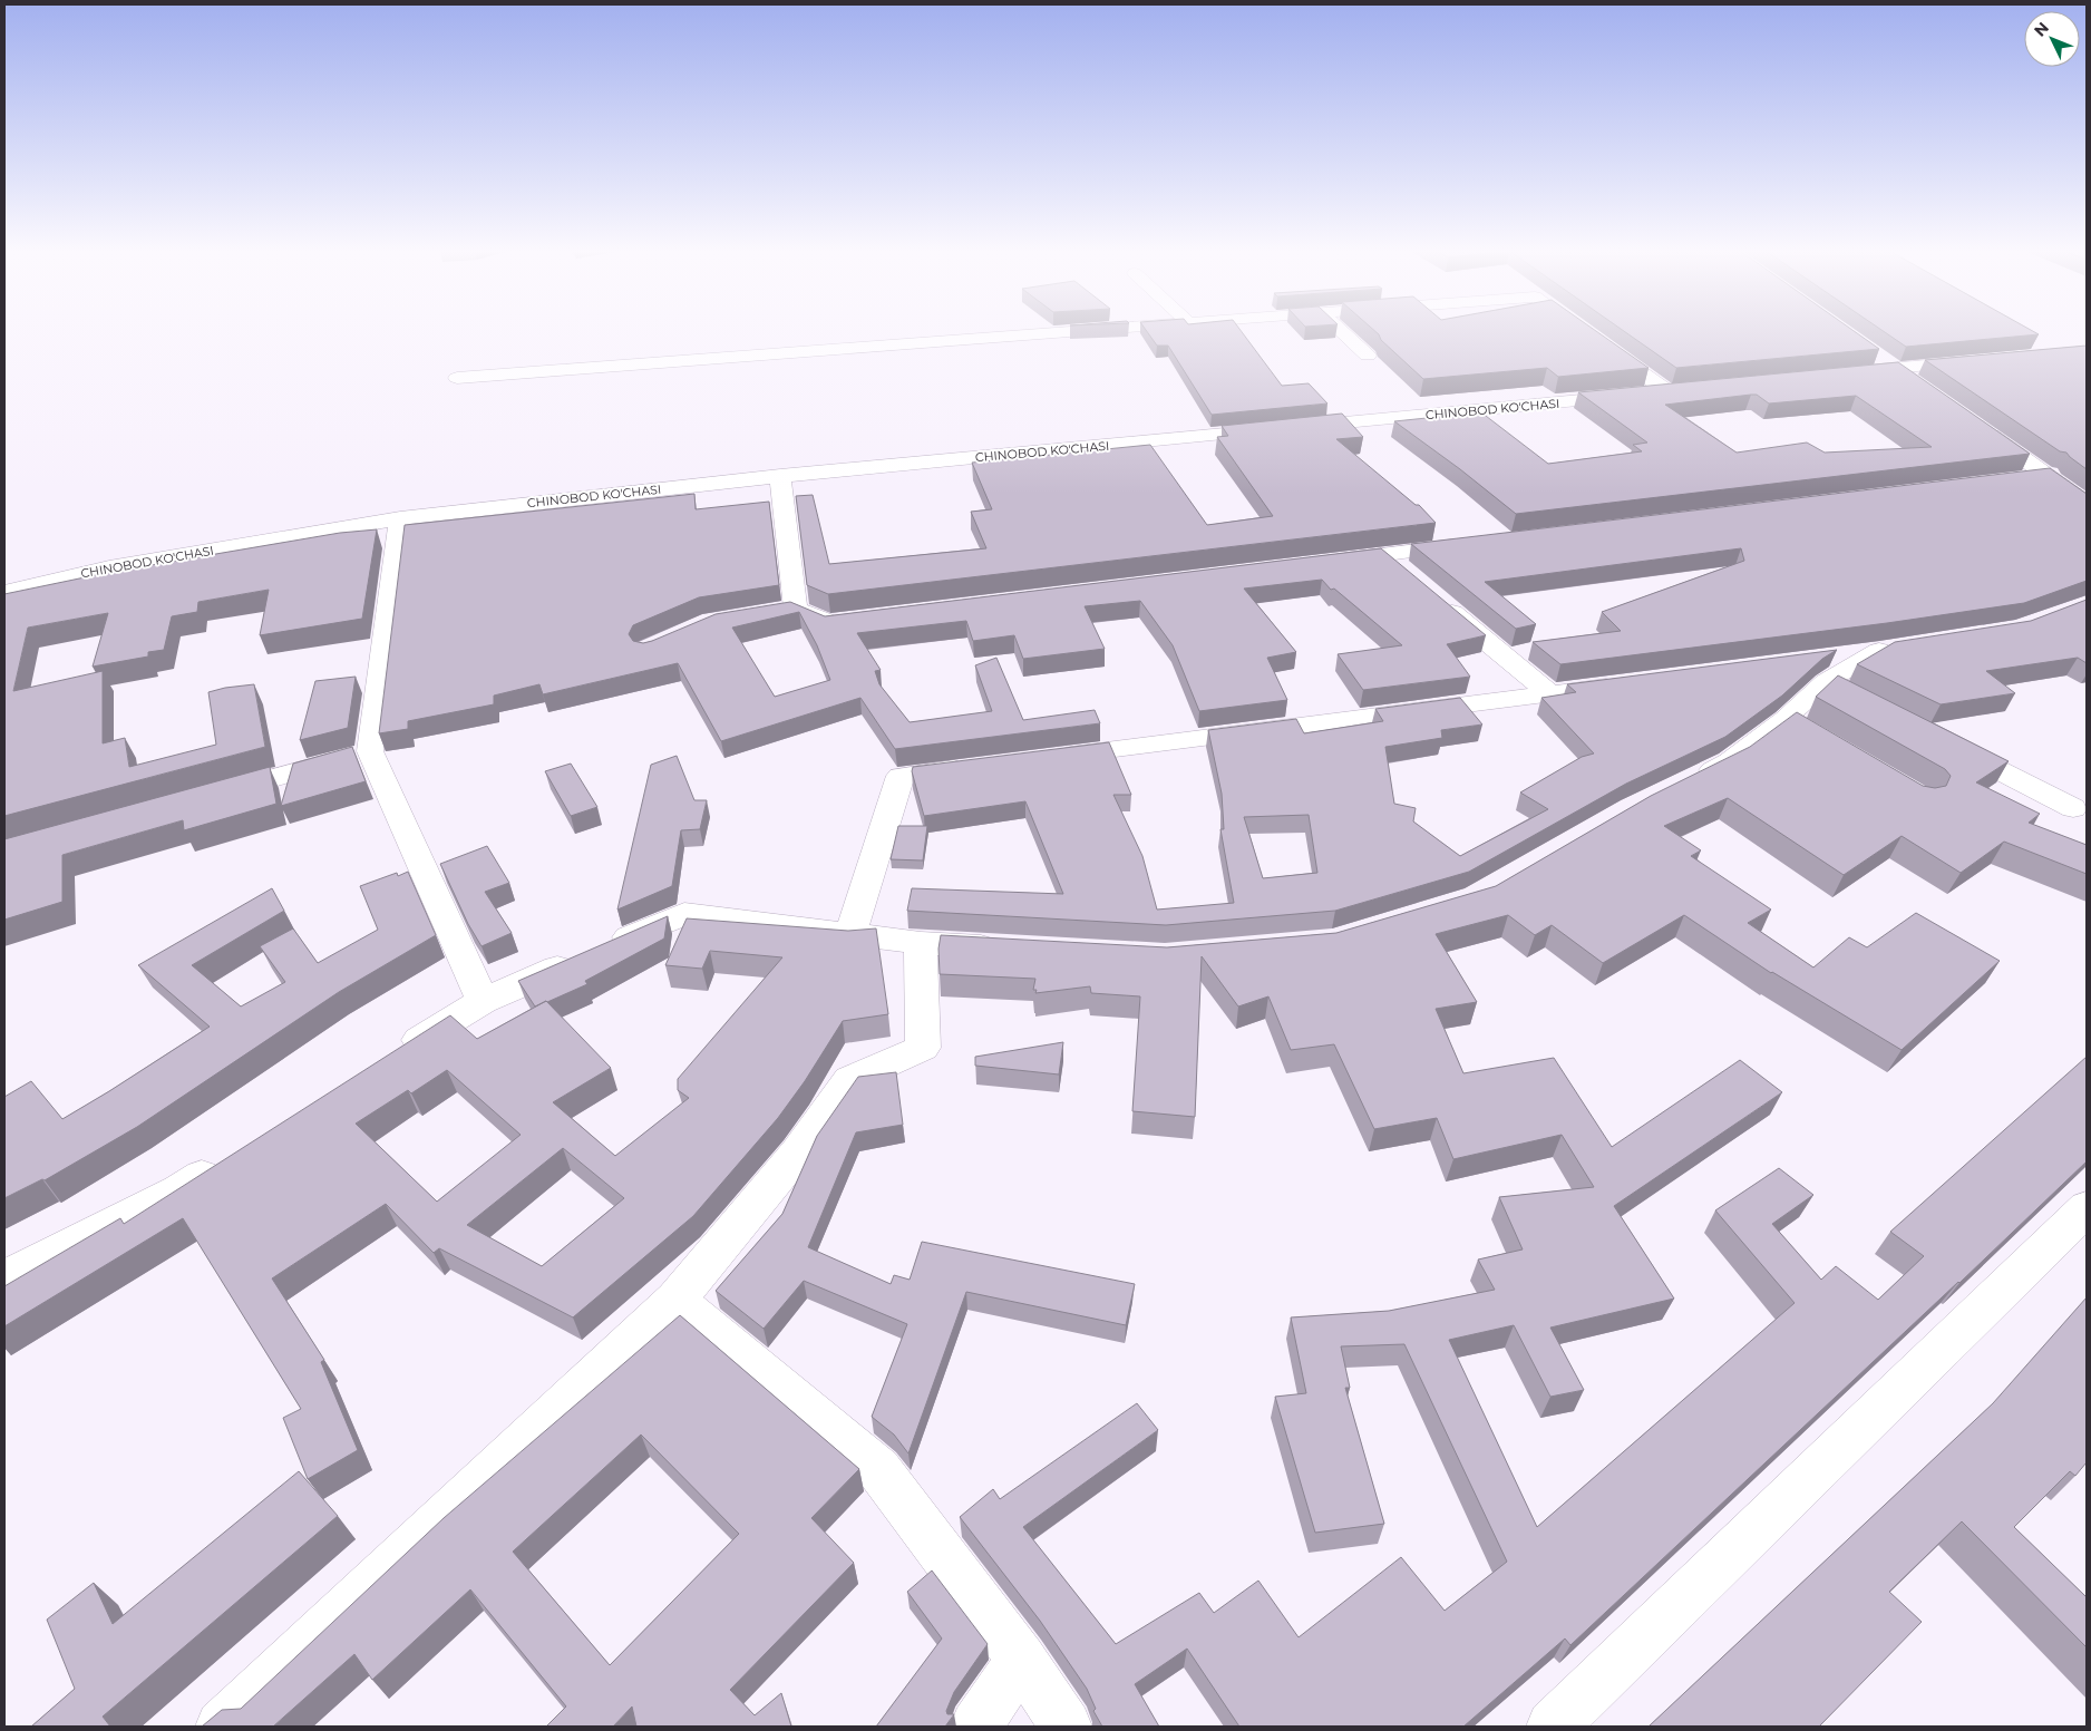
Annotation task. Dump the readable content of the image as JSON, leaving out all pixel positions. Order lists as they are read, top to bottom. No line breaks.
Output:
{"streets":{"street":["CHINOBOD KO'CHASI"]},"north":"top left"}
